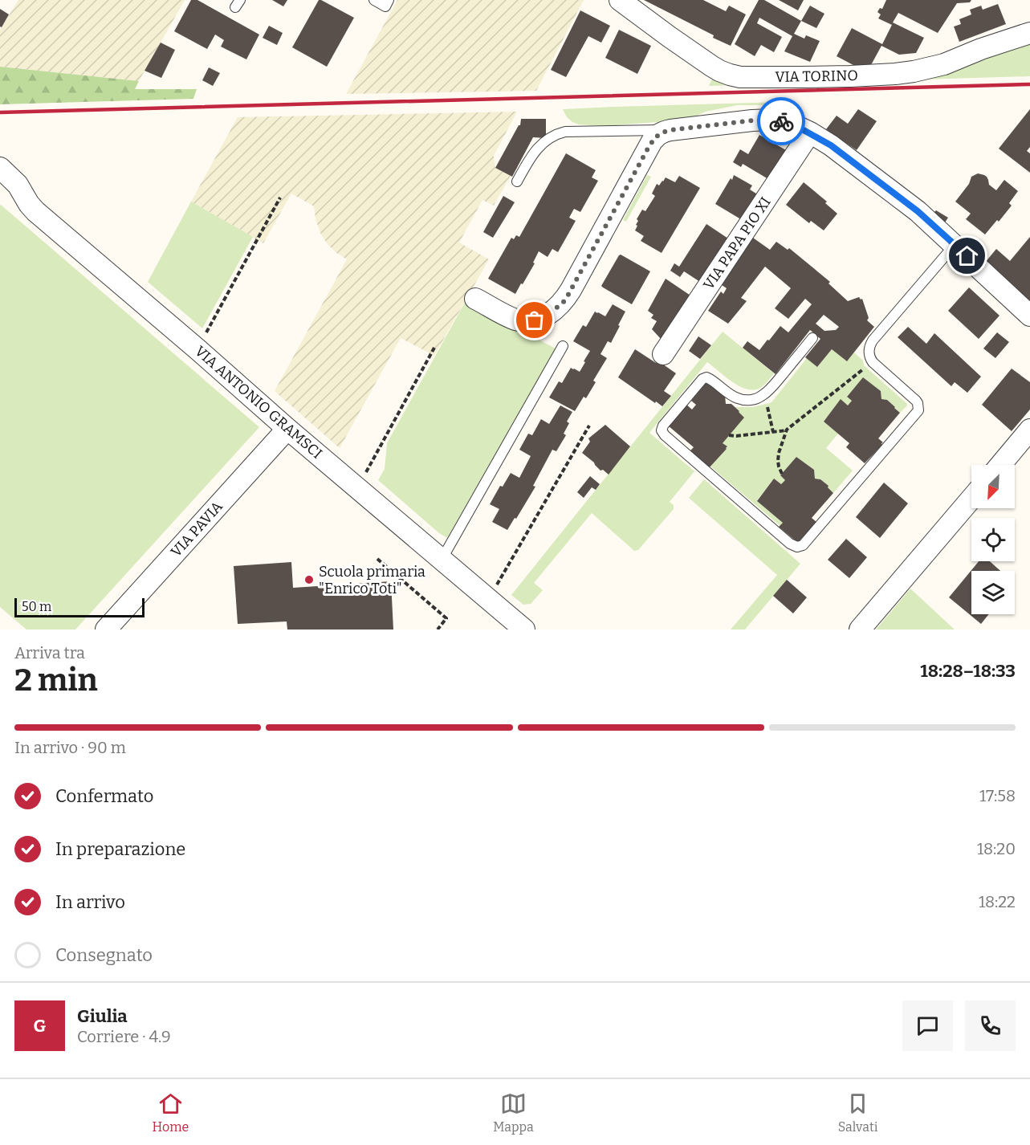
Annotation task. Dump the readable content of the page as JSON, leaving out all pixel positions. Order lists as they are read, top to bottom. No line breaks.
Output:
{"streets":{"street":["VIA TORINO","VIA PAPA PIO XI","VIA ANTONIO GRAMSCI","VIA PAVIA"]},"crossings":[["VIA ANTONIO GRAMSCI","VIA PAVIA"]],"places":["Scuola primaria \"Enrico Toti\""],"scale_bar":"50 m","north":"bottom left","page":{"scale":"50 m","heading":["2 min","Arriva tra","18:28–18:33"],"panel":["Giulia","Corriere · 4.9"],"bar":"In arrivo · 90 m","list":[["Confermato","17:58"],["In preparazione","18:20"],["In arrivo","18:22"],"Consegnato"],"round":"G","tabs":["Home","Mappa","Salvati"]}}
